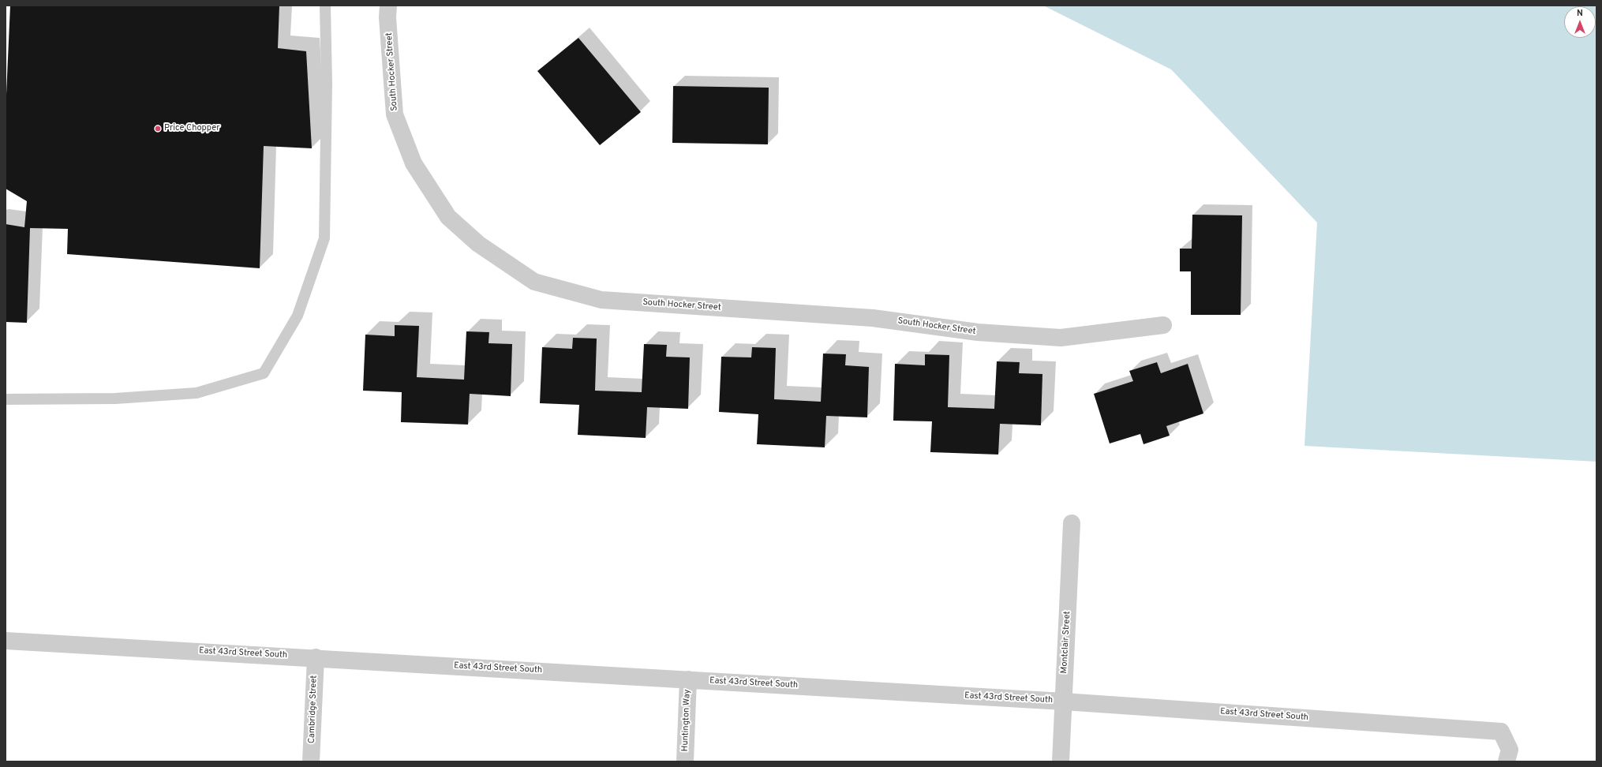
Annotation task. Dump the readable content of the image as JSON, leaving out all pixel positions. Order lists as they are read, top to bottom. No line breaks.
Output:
{"streets":{"street":["South Hocker Street","Montclair Street","East 43rd Street South","Cambridge Street","Huntington Way"]},"crossings":[["Montclair Street","East 43rd Street South"],["East 43rd Street South","Cambridge Street"],["East 43rd Street South","Huntington Way"]],"places":["Price Chopper"],"north":"top"}
